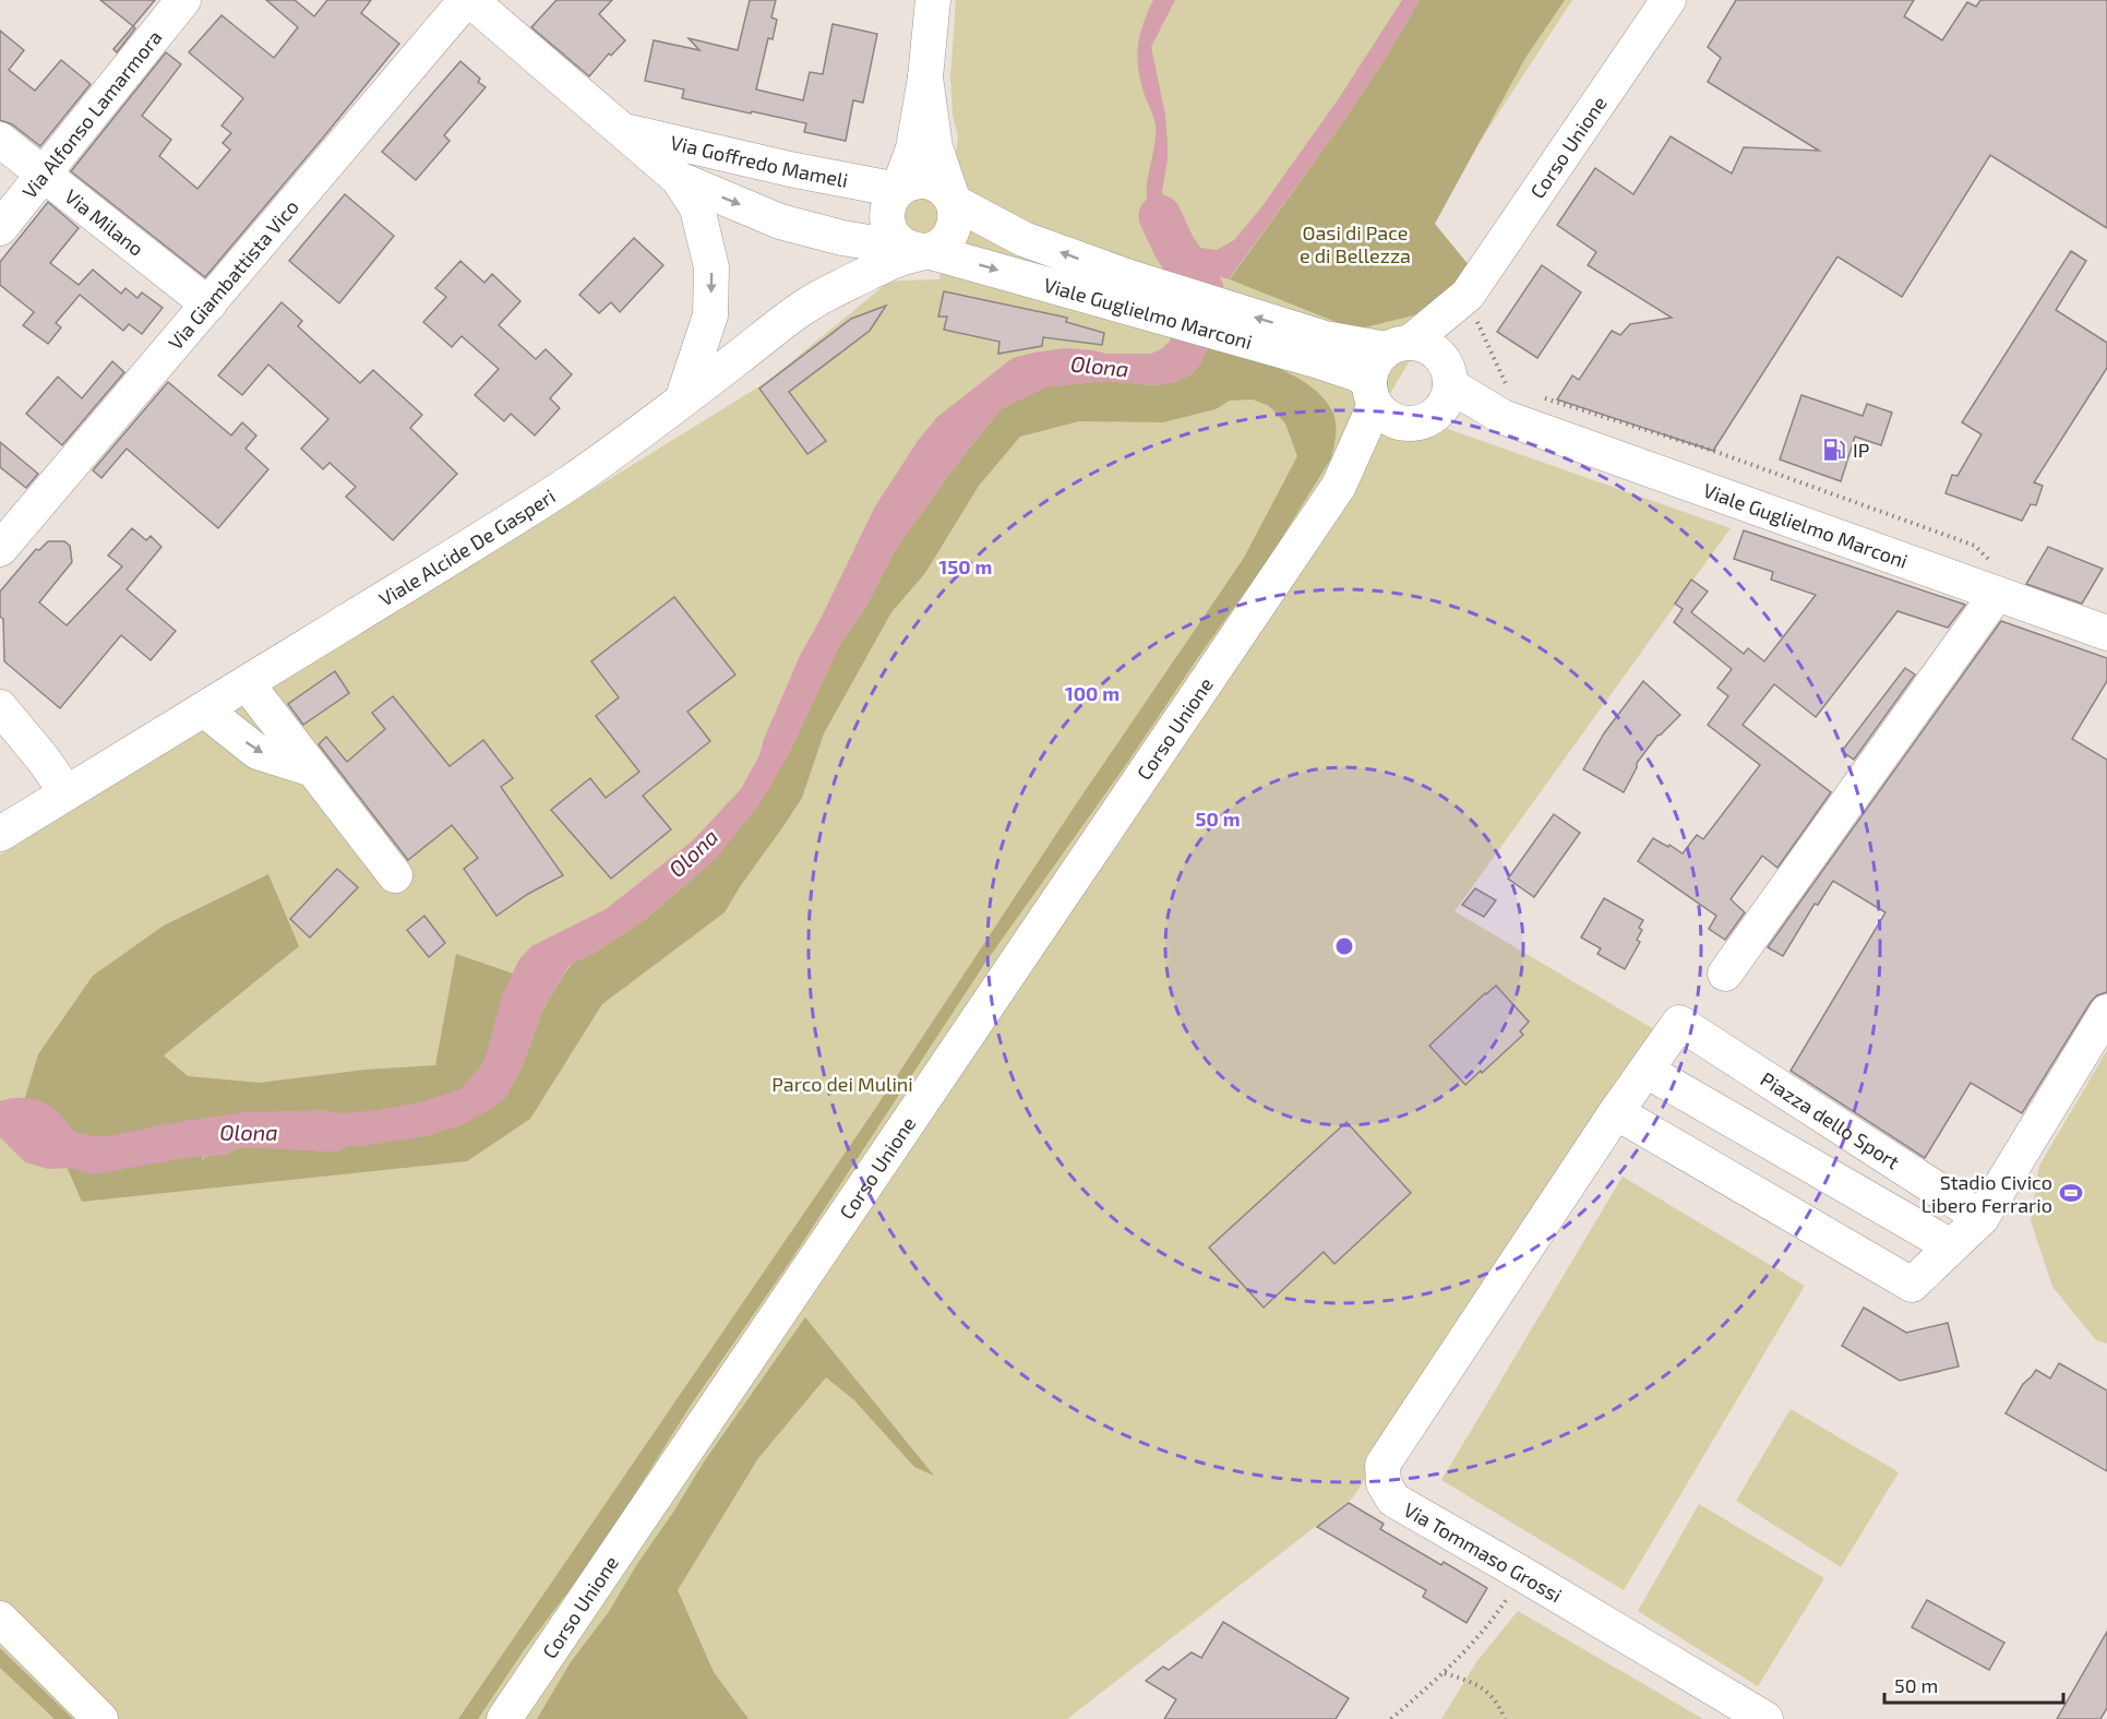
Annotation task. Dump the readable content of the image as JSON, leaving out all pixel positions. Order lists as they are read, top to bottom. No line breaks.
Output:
{"streets":{"street":["Via Alfonso Lamarmora","Corso Unione","Via Goffredo Mameli","Via Milano","Via Giambattista Vico","Viale Guglielmo Marconi","Viale Alcide De Gasperi","Piazza dello Sport","Via Tommaso Grossi"]},"crossings":[["Via Alfonso Lamarmora","Via Milano"],["Corso Unione","Viale Guglielmo Marconi"],["Via Goffredo Mameli","Via Giambattista Vico"],["Via Goffredo Mameli","Viale Guglielmo Marconi"],["Via Goffredo Mameli","Viale Alcide De Gasperi"],["Via Milano","Via Giambattista Vico"]],"water":["Olona"],"parks":["Oasi di Pace e di Bellezza","Parco dei Mulini"],"places":{"fuel station":["IP"],"sports":["Stadio Civico Libero Ferrario"]},"scale_bar":"50 m","rings":["150 m","100 m","50 m"]}
